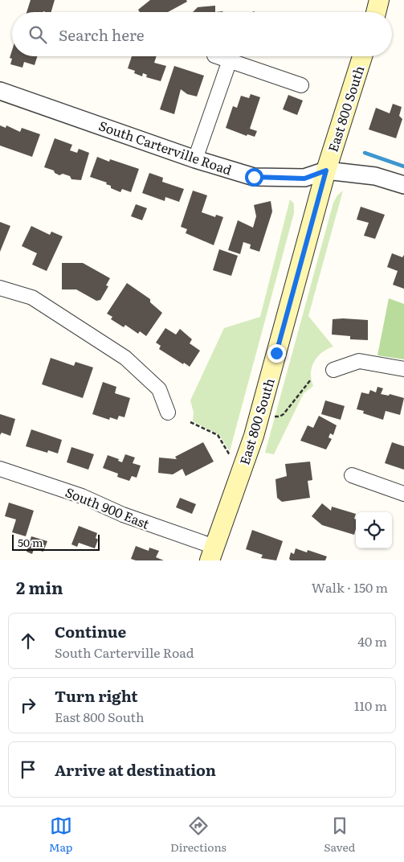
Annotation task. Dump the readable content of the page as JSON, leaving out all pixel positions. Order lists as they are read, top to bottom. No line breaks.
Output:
{"streets":{"main road":["East 800 South"],"street":["South Carterville Road","South 900 East"]},"crossings":[["East 800 South","South Carterville Road"],["East 800 South","South 900 East"]],"scale_bar":"50 m","page":{"search":"Search here","scale":"50 m","heading":["2 min","Walk · 150 m"],"list":[["Continue","South Carterville Road","40 m"],["Turn right","East 800 South","110 m"],"Arrive at destination"],"nav":["Map","Directions","Saved"]}}
